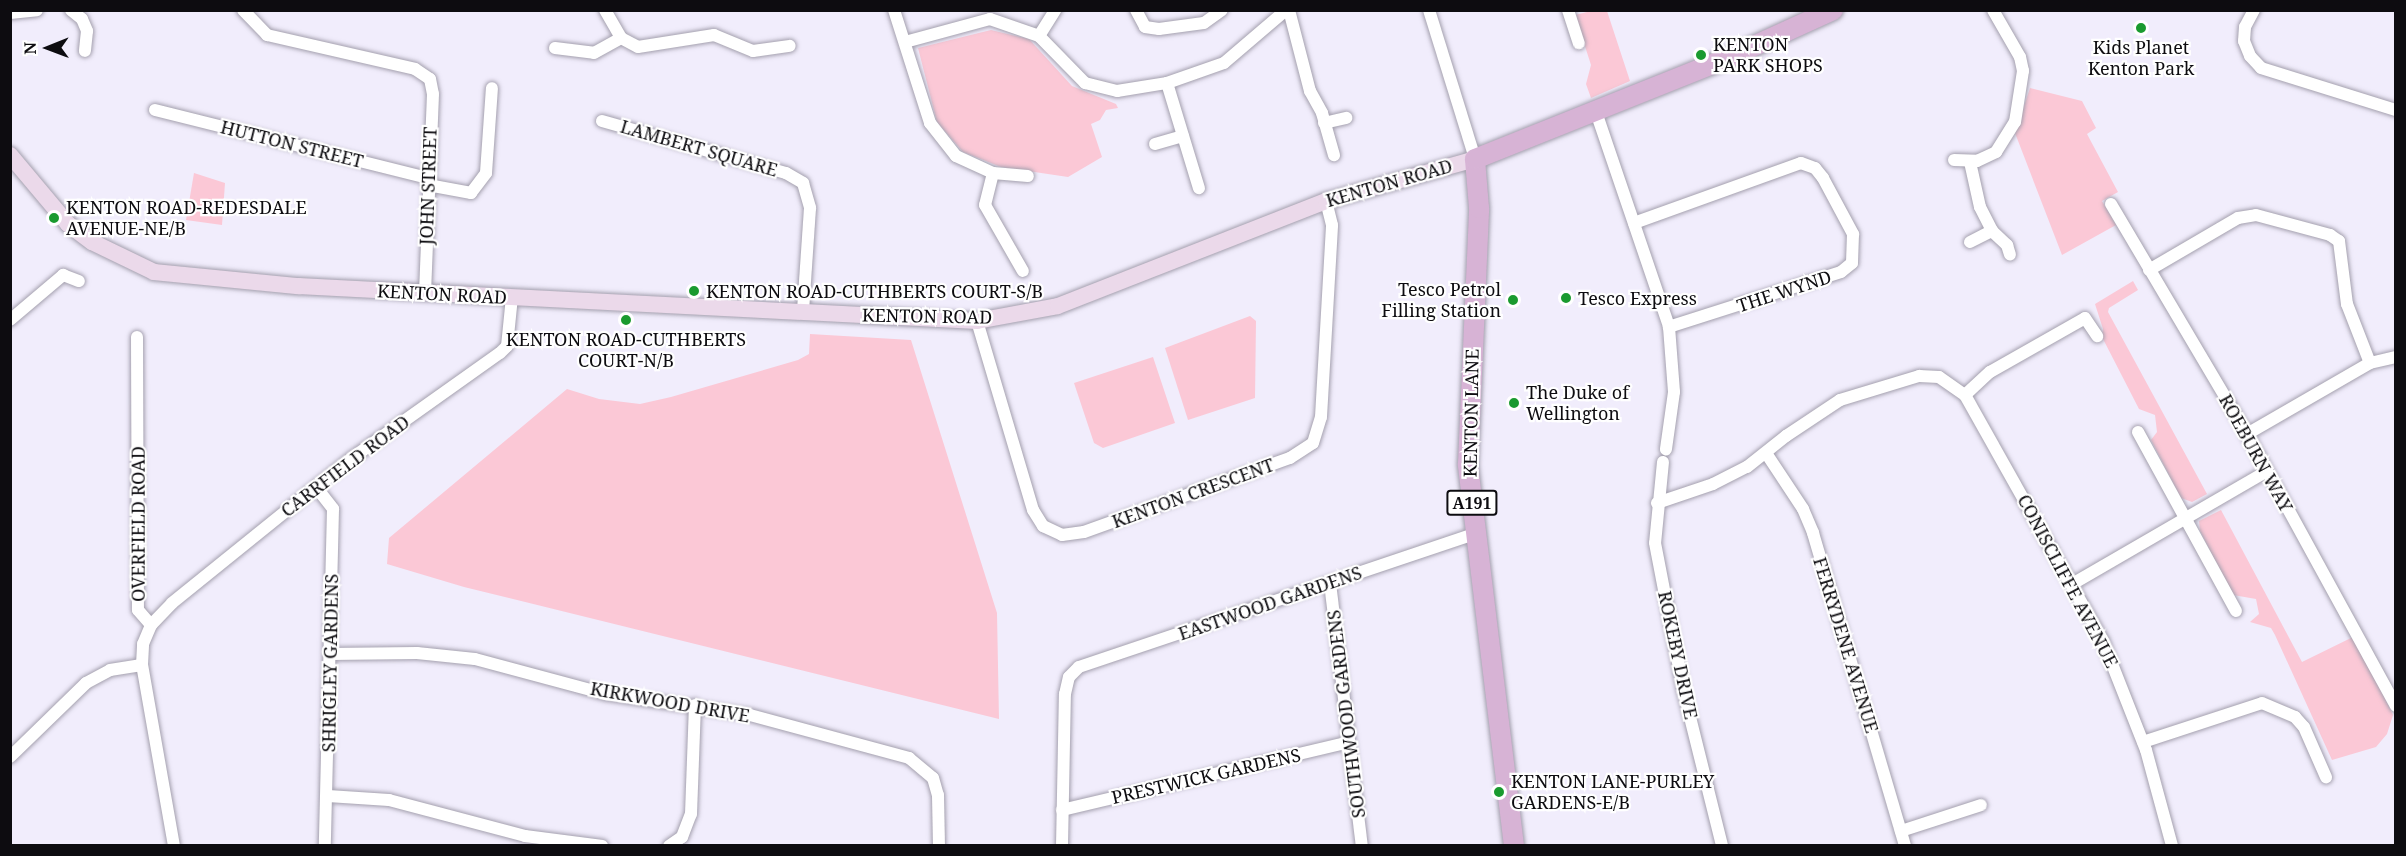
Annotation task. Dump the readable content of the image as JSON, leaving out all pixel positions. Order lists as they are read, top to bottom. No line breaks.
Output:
{"streets":{"main road":["KENTON ROAD","KENTON LANE","A191"],"street":["HUTTON STREET","LAMBERT SQUARE","JOHN STREET","THE WYND","ROEBURN WAY","CARRFIELD ROAD","KENTON CRESCENT","OVERFIELD ROAD","CONISCLIFFE AVENUE","EASTWOOD GARDENS","FERRYDENE AVENUE","ROKEBY DRIVE","SHRIGLEY GARDENS","KIRKWOOD DRIVE","SOUTHWOOD GARDENS","PRESTWICK GARDENS"]},"crossings":[["HUTTON STREET","JOHN STREET"],["LAMBERT SQUARE","KENTON ROAD"],["KENTON ROAD","JOHN STREET"],["KENTON ROAD","KENTON LANE"],["KENTON ROAD","CARRFIELD ROAD"],["KENTON ROAD","KENTON CRESCENT"],["KENTON LANE","EASTWOOD GARDENS"],["CARRFIELD ROAD","OVERFIELD ROAD"],["CARRFIELD ROAD","SHRIGLEY GARDENS"],["EASTWOOD GARDENS","SOUTHWOOD GARDENS"],["EASTWOOD GARDENS","PRESTWICK GARDENS"],["SHRIGLEY GARDENS","KIRKWOOD DRIVE"],["SOUTHWOOD GARDENS","PRESTWICK GARDENS"]],"places":["Kids Planet Kenton Park","KENTON PARK SHOPS","KENTON ROAD-REDESDALE AVENUE-NE/B","KENTON ROAD-CUTHBERTS COURT-S/B","Tesco Express","Tesco Petrol Filling Station","KENTON ROAD-CUTHBERTS COURT-N/B","The Duke of Wellington","KENTON LANE-PURLEY GARDENS-E/B"],"north":"left"}
